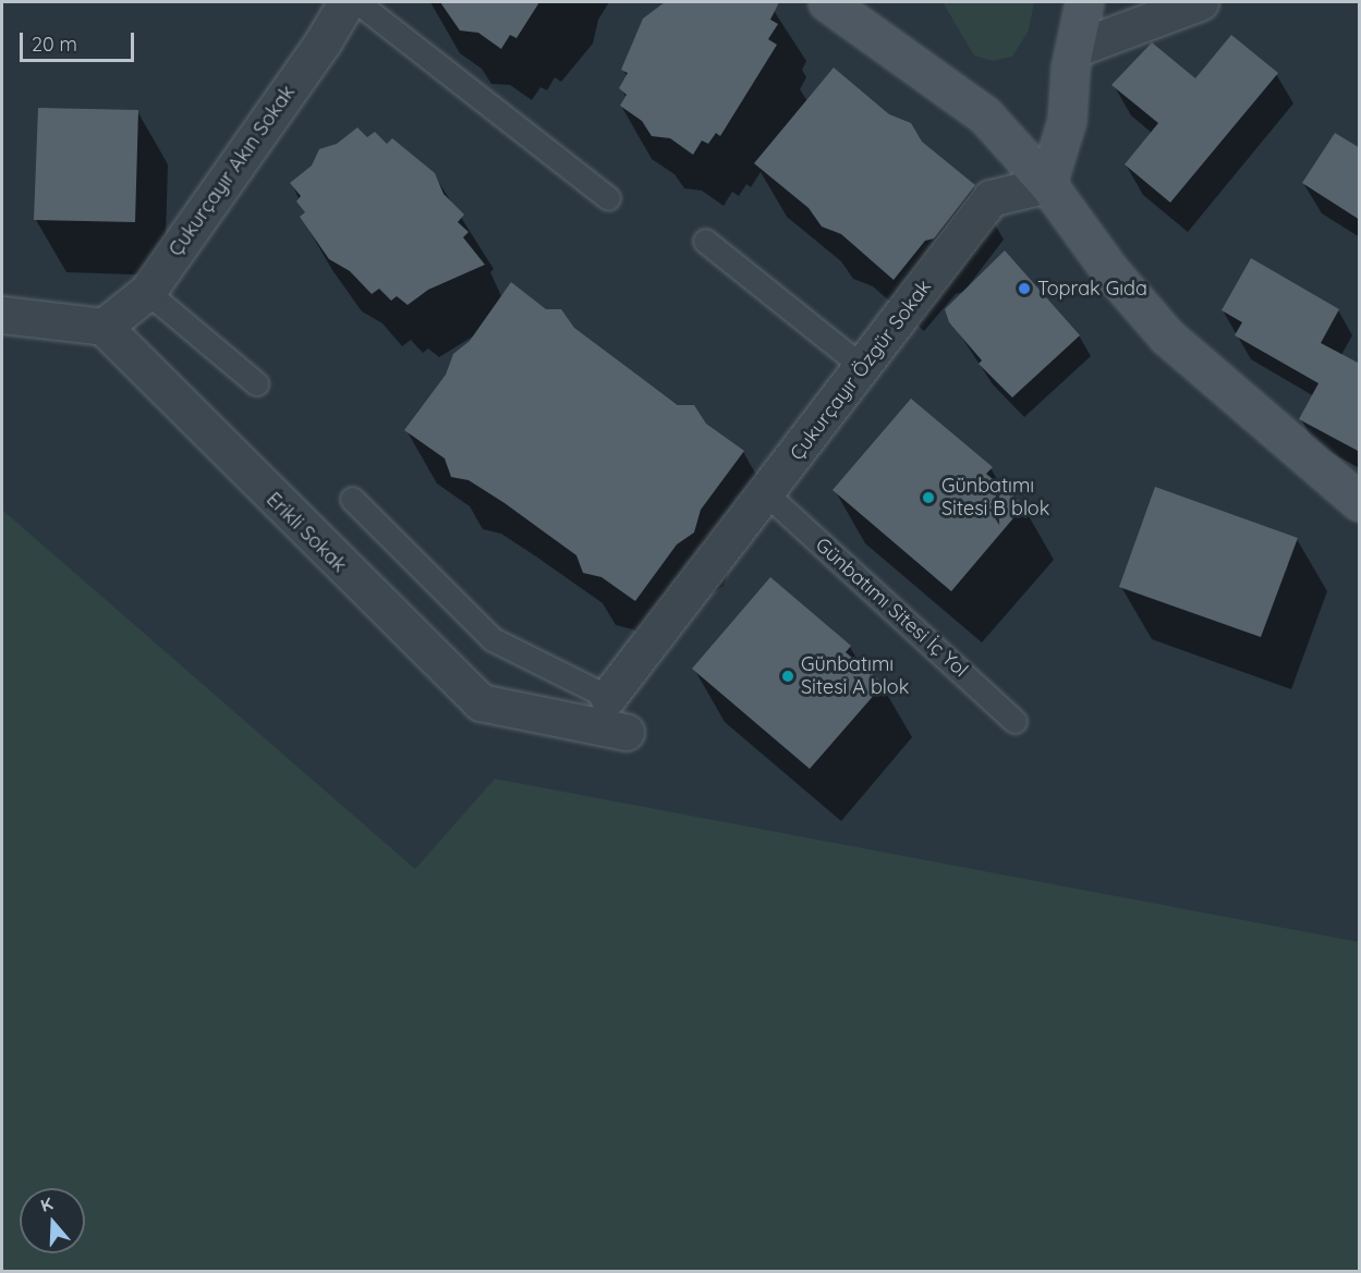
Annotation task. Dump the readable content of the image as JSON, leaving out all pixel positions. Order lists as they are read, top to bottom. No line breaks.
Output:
{"streets":{"street":["Çukurçayır Akın Sokak","Çukurçayır Özgür Sokak","Erikli Sokak"],"lane":["Günbatımı Sitesi İç Yol"]},"crossings":[["Çukurçayır Akın Sokak","Erikli Sokak"],["Çukurçayır Özgür Sokak","Günbatımı Sitesi İç Yol"]],"places":["Toprak Gıda","Günbatımı Sitesi B blok","Günbatımı Sitesi A blok"],"scale_bar":"20 m","north":"top"}
